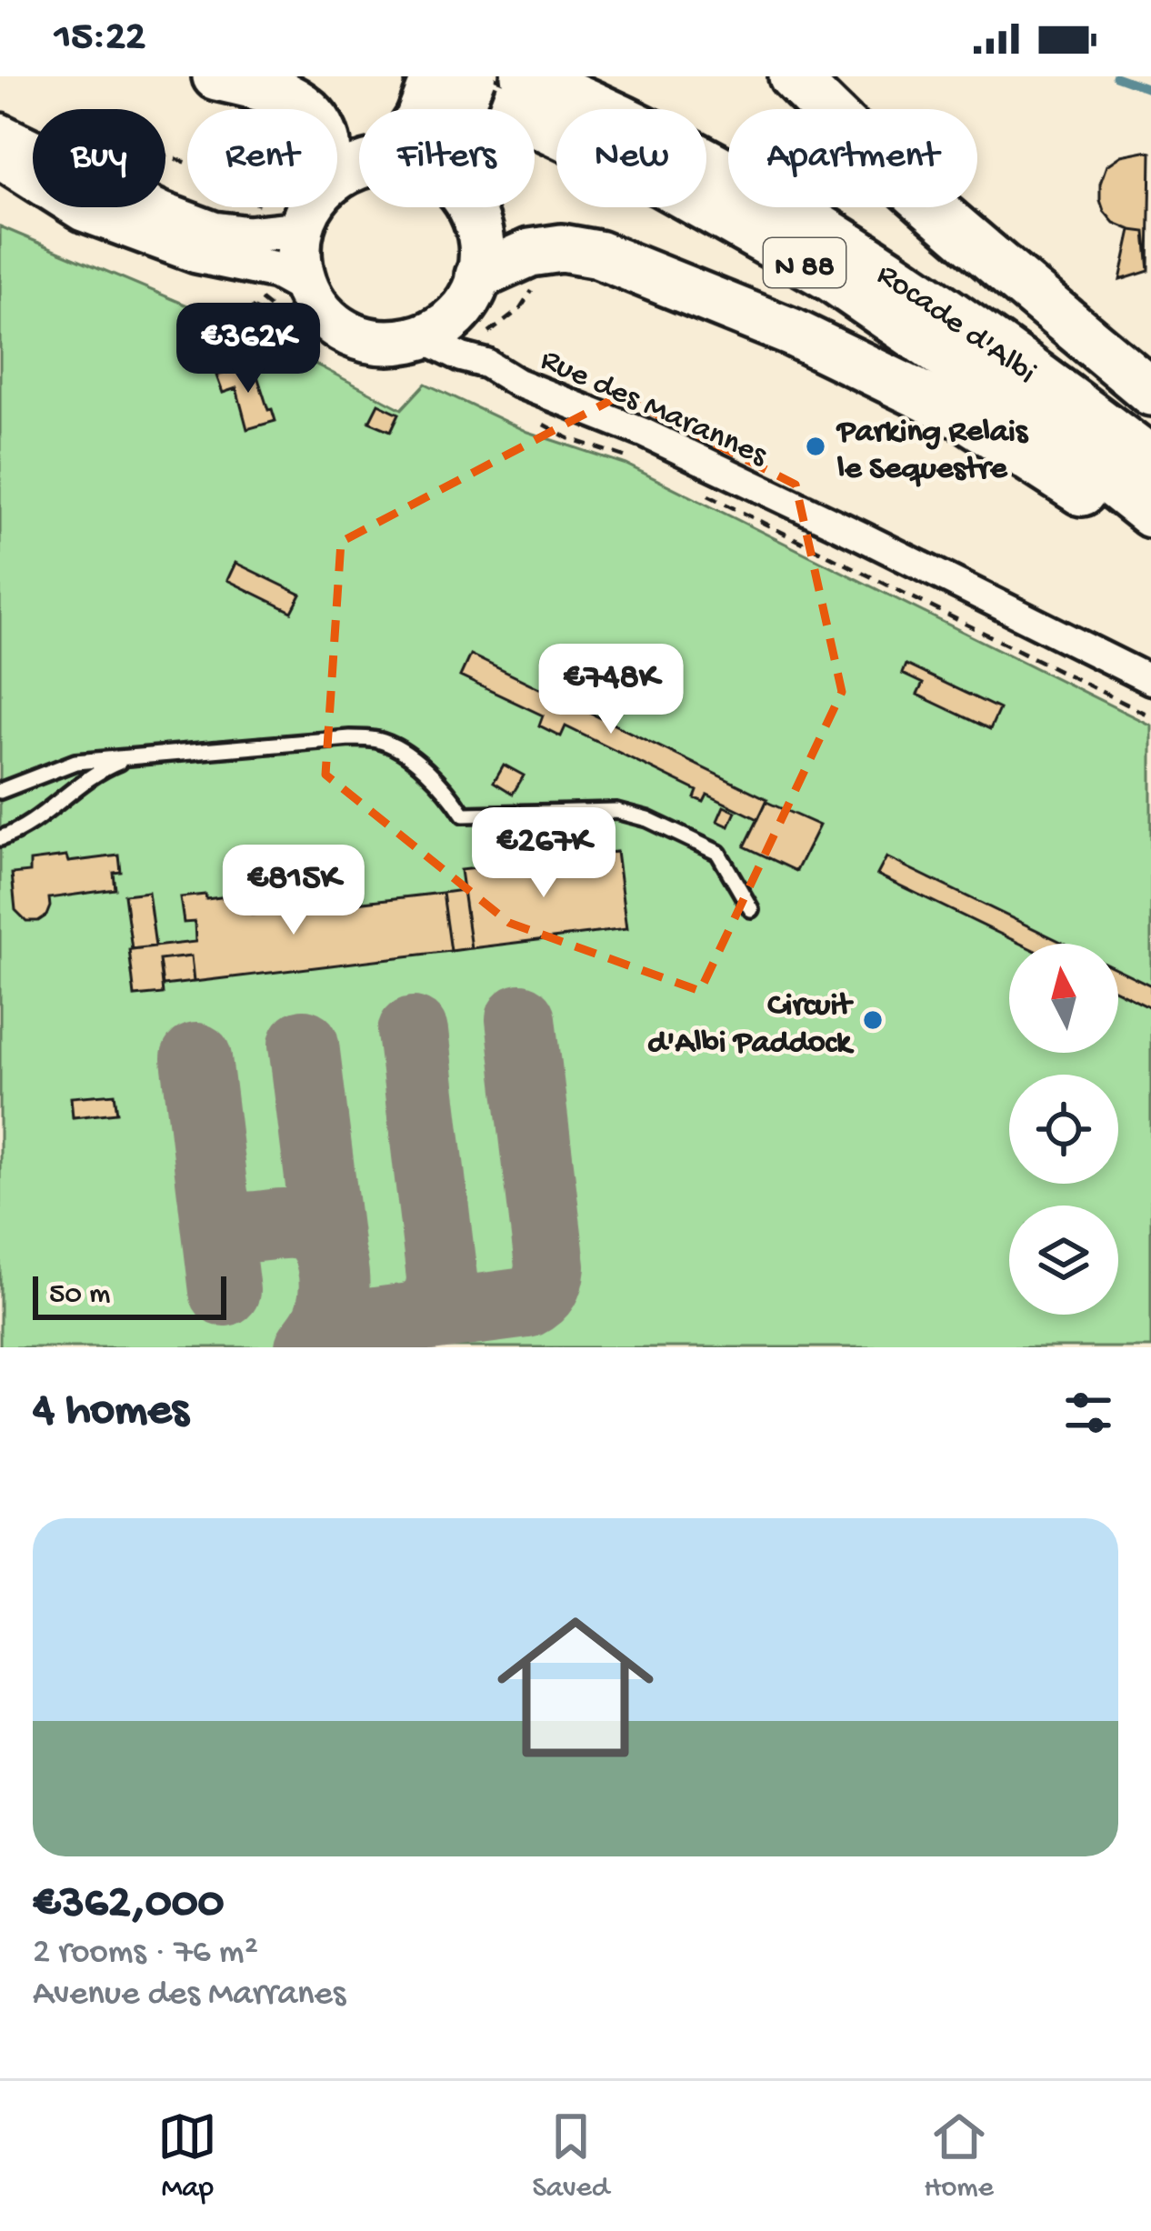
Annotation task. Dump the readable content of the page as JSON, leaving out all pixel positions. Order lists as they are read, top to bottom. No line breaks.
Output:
{"streets":{"highway":["N 88","Rocade d'Albi"],"street":["Rue des Marannes"]},"places":["Parking Relais le Sequestre","Circuit d'Albi Paddock"],"scale_bar":"50 m","north":"top","page":{"status":"15:22","chip":["Buy","Rent","Filters","New","Apartment"],"price":["€362K","€748K","€267K","€815K"],"scale":"50 m","heading":"4 homes","list":[{"name":"€362,000","note":"2 rooms · 76 m² · Avenue des Marranes"}],"tabs":["Map","Saved","Home"]}}
